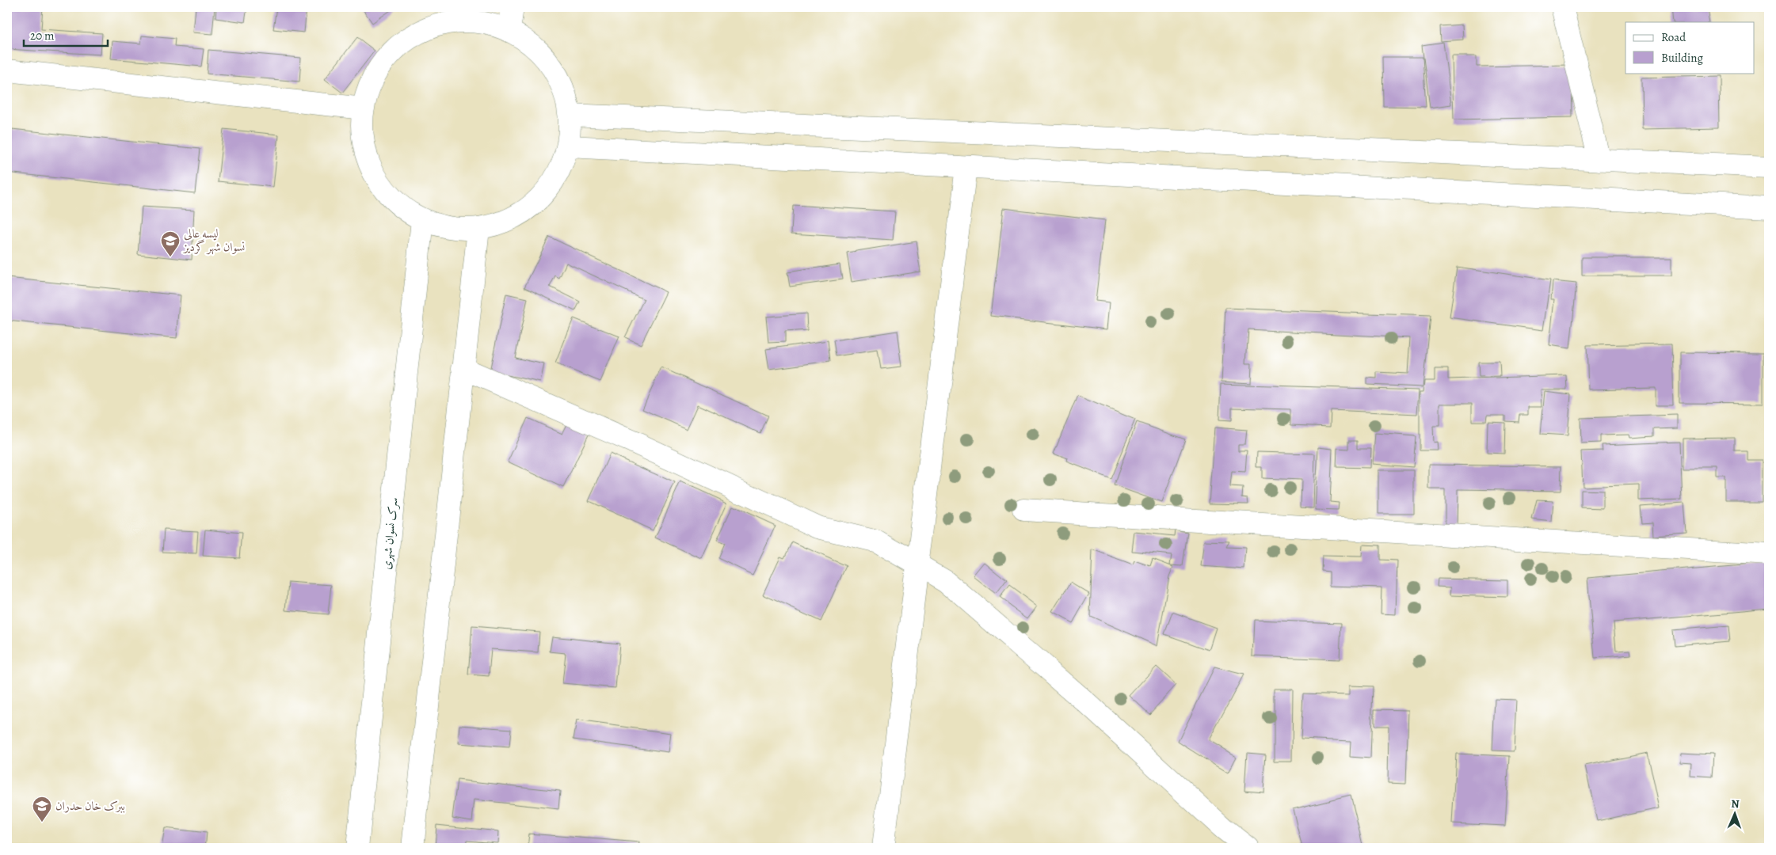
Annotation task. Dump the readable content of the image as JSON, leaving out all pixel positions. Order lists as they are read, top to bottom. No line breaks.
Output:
{"streets":{"street":["سرک نسوان شهری"]},"places":{"school or university":["لیسه عالی نسوان شهر گردیز","ببرک خان حدران"]},"legend":["Road","Building"],"scale_bar":"20 m","north":"top"}
